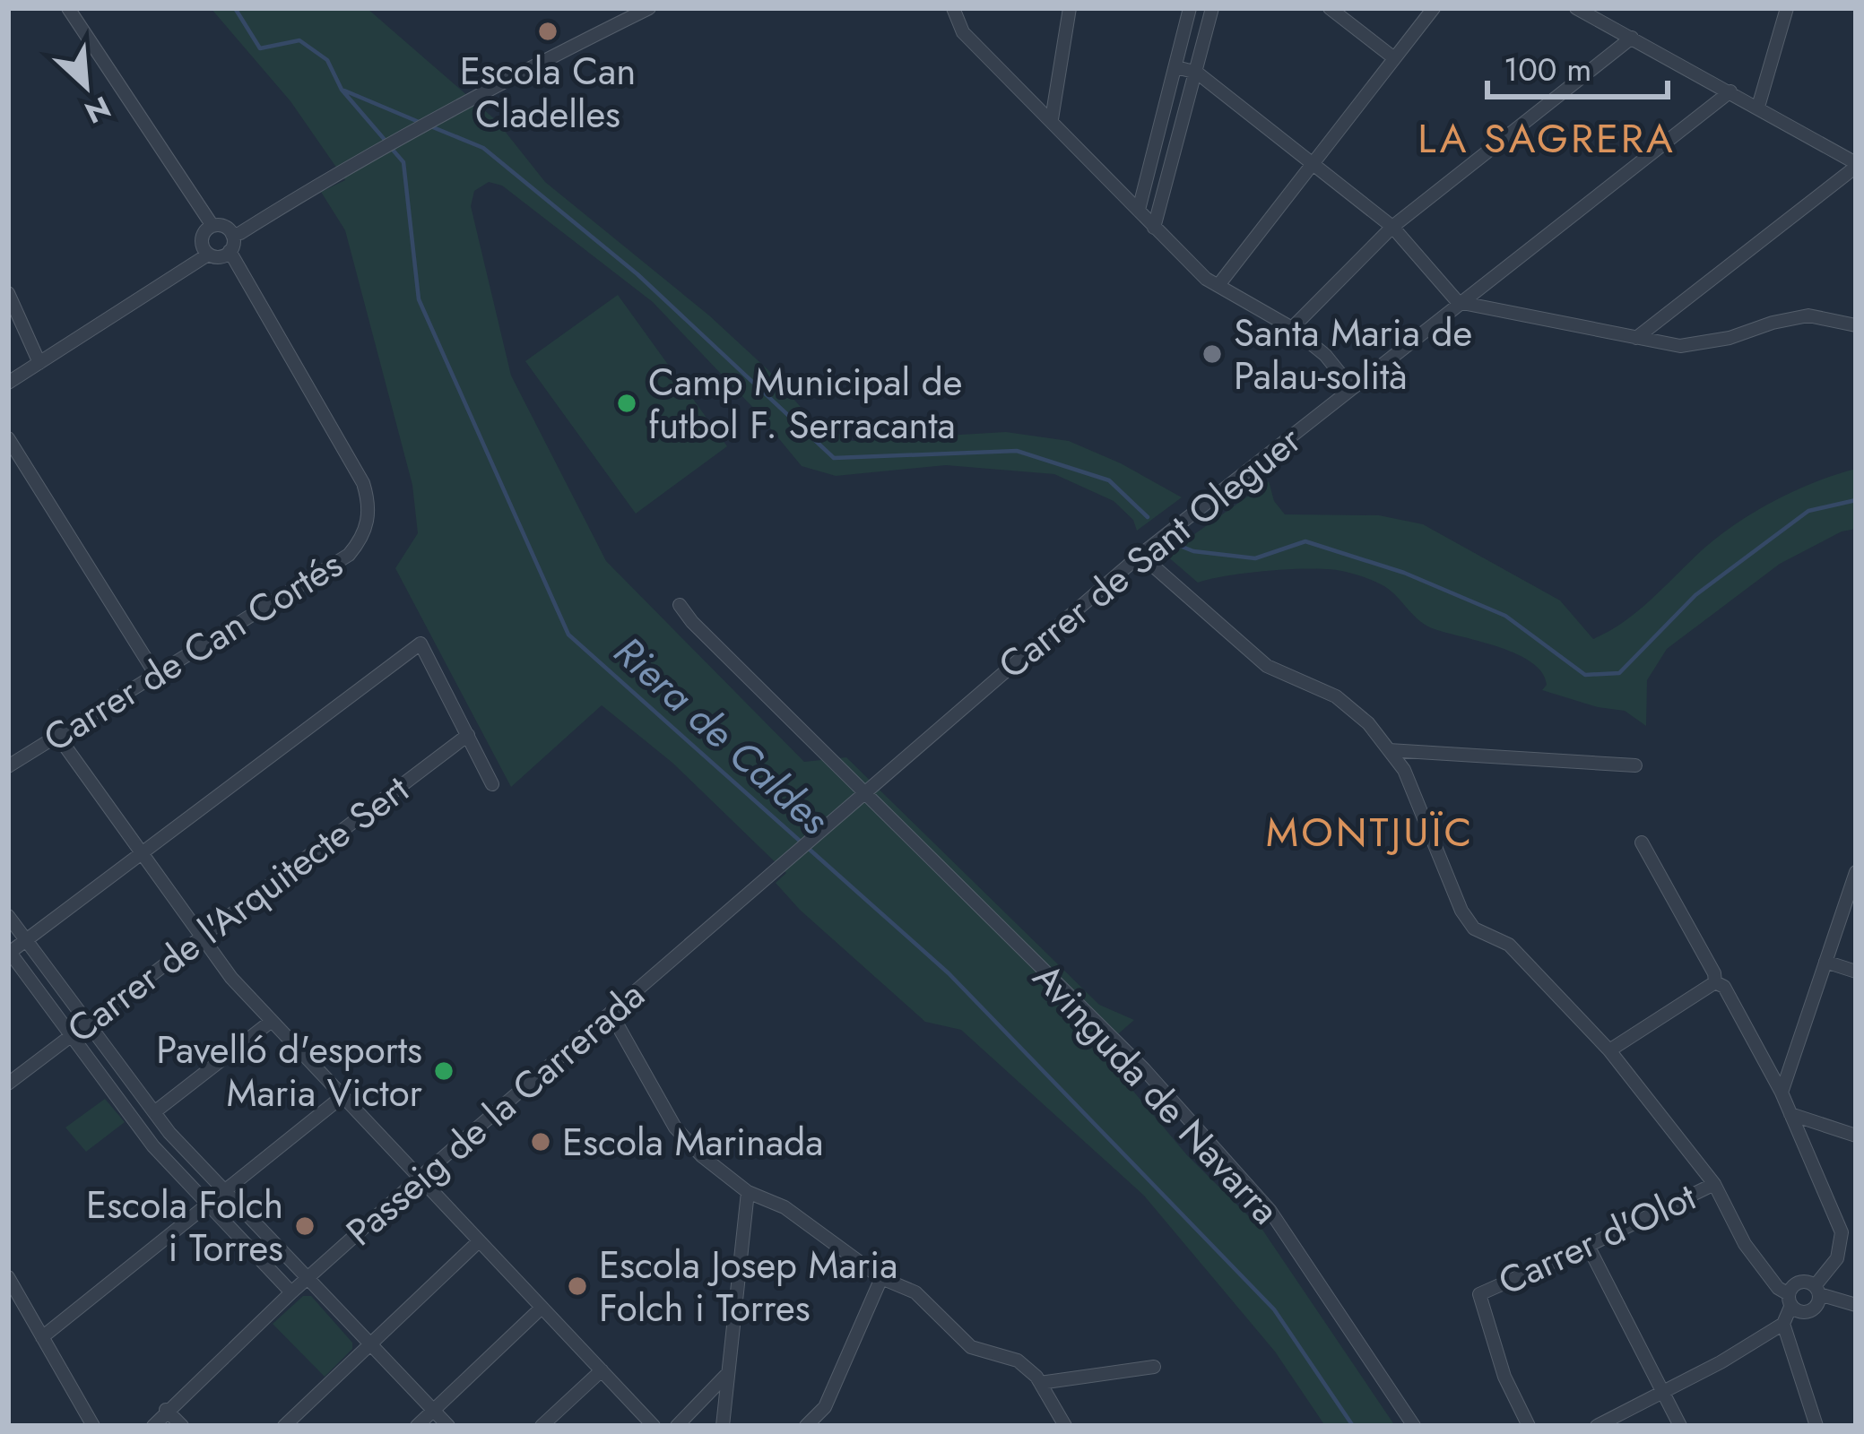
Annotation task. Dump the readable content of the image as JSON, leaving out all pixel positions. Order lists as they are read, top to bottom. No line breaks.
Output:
{"streets":{"street":["Carrer de Sant Oleguer","Carrer de Can Cortés","Carrer de l'Arquitecte Sert","Avinguda de Navarra","Passeig de la Carrerada","Carrer d'Olot"]},"crossings":[["Carrer de Sant Oleguer","Avinguda de Navarra"],["Carrer de Sant Oleguer","Passeig de la Carrerada"]],"districts":["LA SAGRERA","MONTJUÏC"],"water":["Riera de Caldes"],"places":["Escola Can Cladelles","Santa Maria de Palau-solità","Camp Municipal de futbol F. Serracanta","Pavelló d'esports Maria Victor","Escola Marinada","Escola Folch i Torres","Escola Josep Maria Folch i Torres"],"scale_bar":"100 m","north":"bottom right"}
